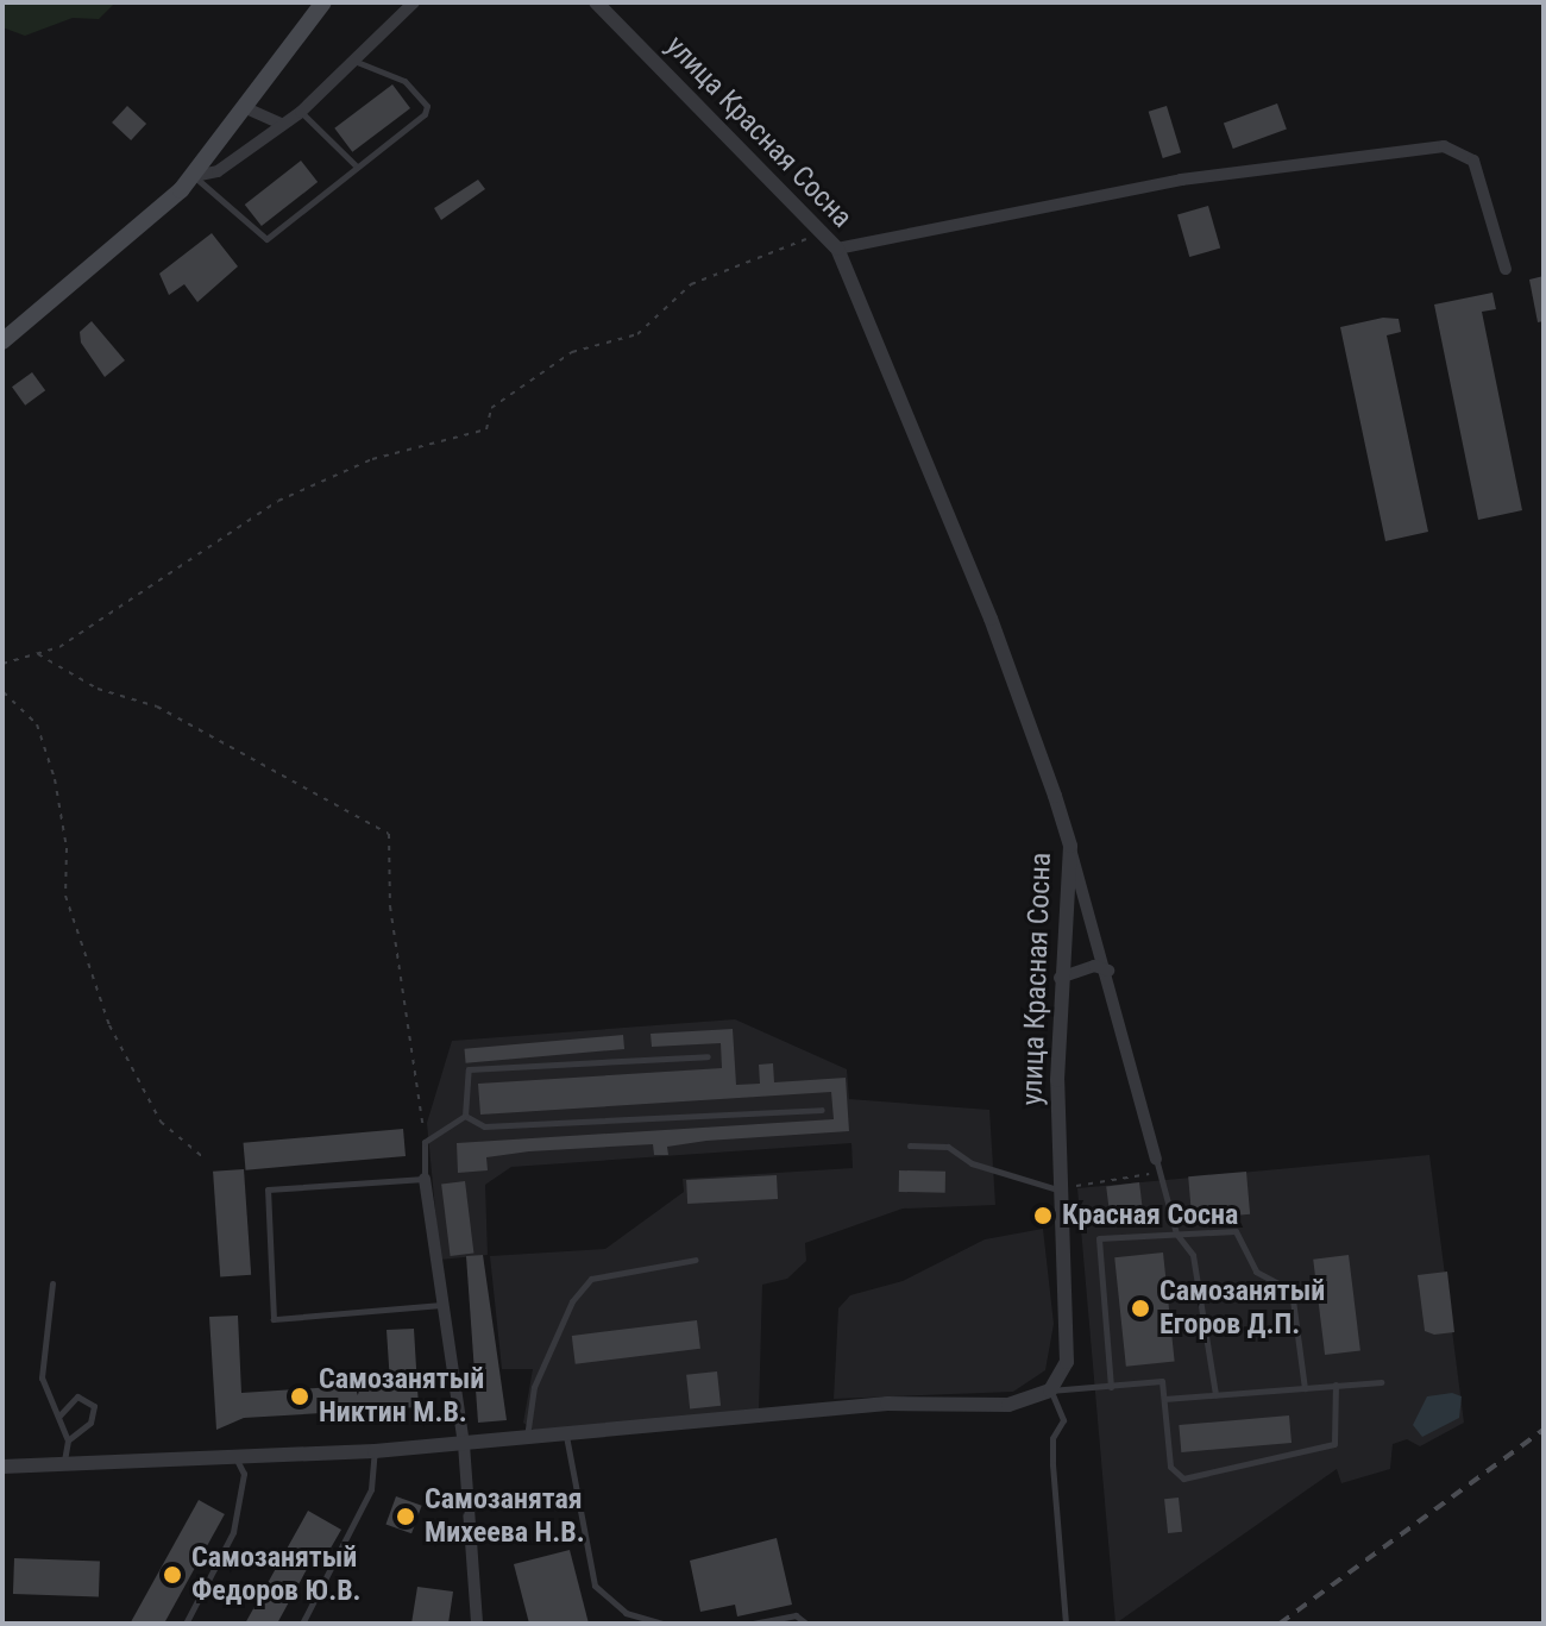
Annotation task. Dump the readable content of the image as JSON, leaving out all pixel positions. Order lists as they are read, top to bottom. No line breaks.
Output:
{"streets":{"street":["улица Красная Сосна"]},"places":["Красная Сосна","Самозанятый Егоров Д.П.","Самозанятый Никтин М.В.","Самозанятая Михеева Н.В.","Самозанятый Федоров Ю.В."]}
